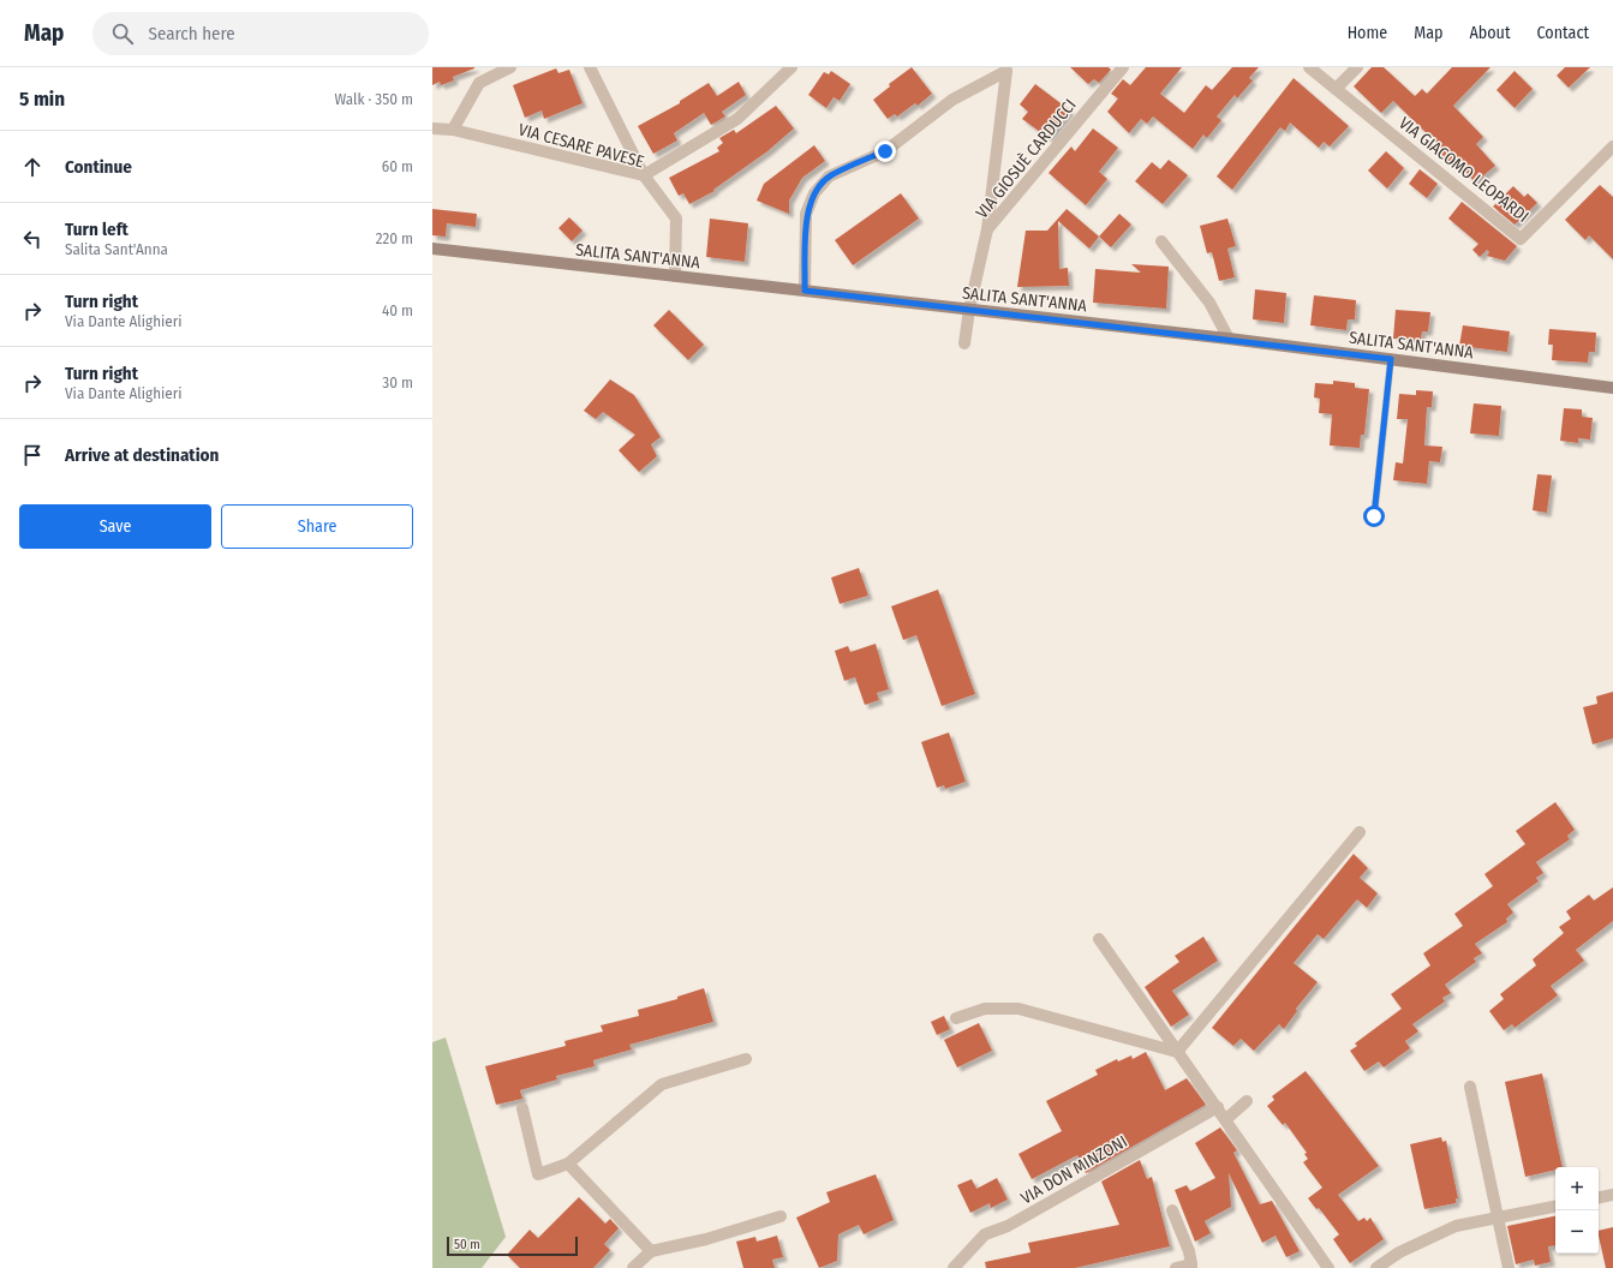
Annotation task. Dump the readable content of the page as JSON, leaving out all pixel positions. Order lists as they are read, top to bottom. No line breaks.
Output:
{"streets":{"street":["VIA CESARE PAVESE","VIA GIOSUÈ CARDUCCI","VIA GIACOMO LEOPARDI","SALITA SANT'ANNA","VIA DON MINZONI"]},"crossings":[["VIA CESARE PAVESE","SALITA SANT'ANNA"],["VIA GIOSUÈ CARDUCCI","SALITA SANT'ANNA"]],"scale_bar":"50 m","page":{"header":"Map","search":"Search here","nav":["Home","Map","About","Contact"],"heading":["5 min","Walk · 350 m"],"list":[["Continue","60 m"],["Turn left","Salita Sant'Anna","220 m"],["Turn right","Via Dante Alighieri","40 m"],["Turn right","Via Dante Alighieri","30 m"],"Arrive at destination"],"buttons":["Save","Share"],"map_buttons":["+","−"],"scale":"50 m"}}
